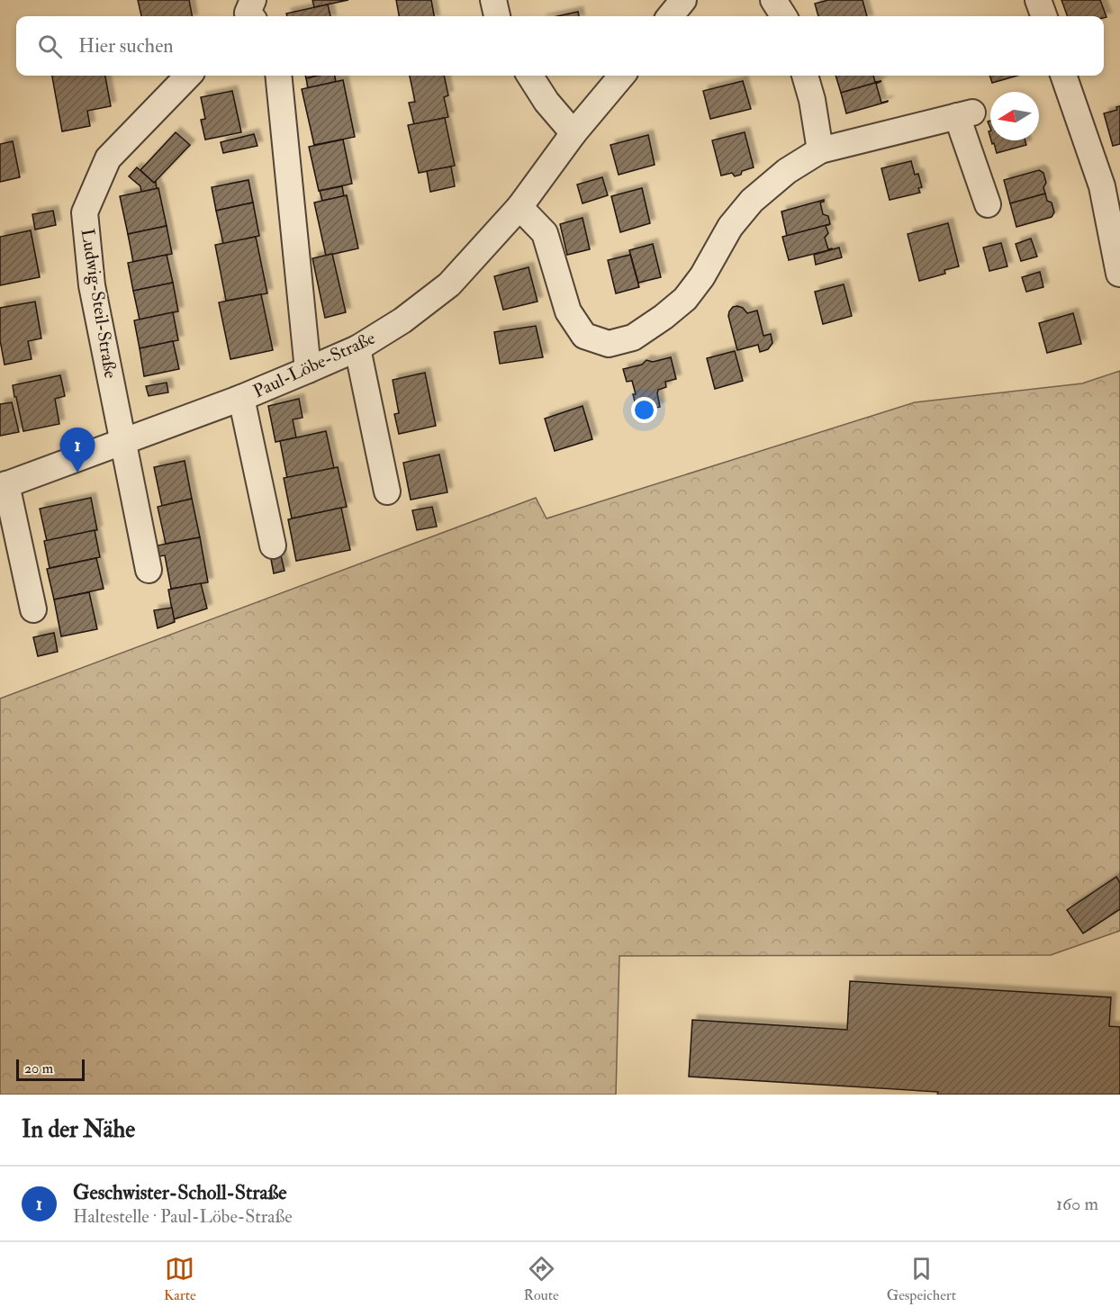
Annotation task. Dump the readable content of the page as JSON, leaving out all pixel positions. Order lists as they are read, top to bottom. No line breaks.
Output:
{"streets":{"street":["Ludwig-Steil-Straße","Paul-Löbe-Straße"]},"crossings":[["Ludwig-Steil-Straße","Paul-Löbe-Straße"]],"scale_bar":"20 m","north":"left","page":{"search":"Hier suchen","pins":"1","scale":"20 m","heading":"In der Nähe","list":[{"mark":"1","name":"Geschwister-Scholl-Straße","note":"Haltestelle · Paul-Löbe-Straße","value":"160 m"}],"nav":["Karte","Route","Gespeichert"]}}
